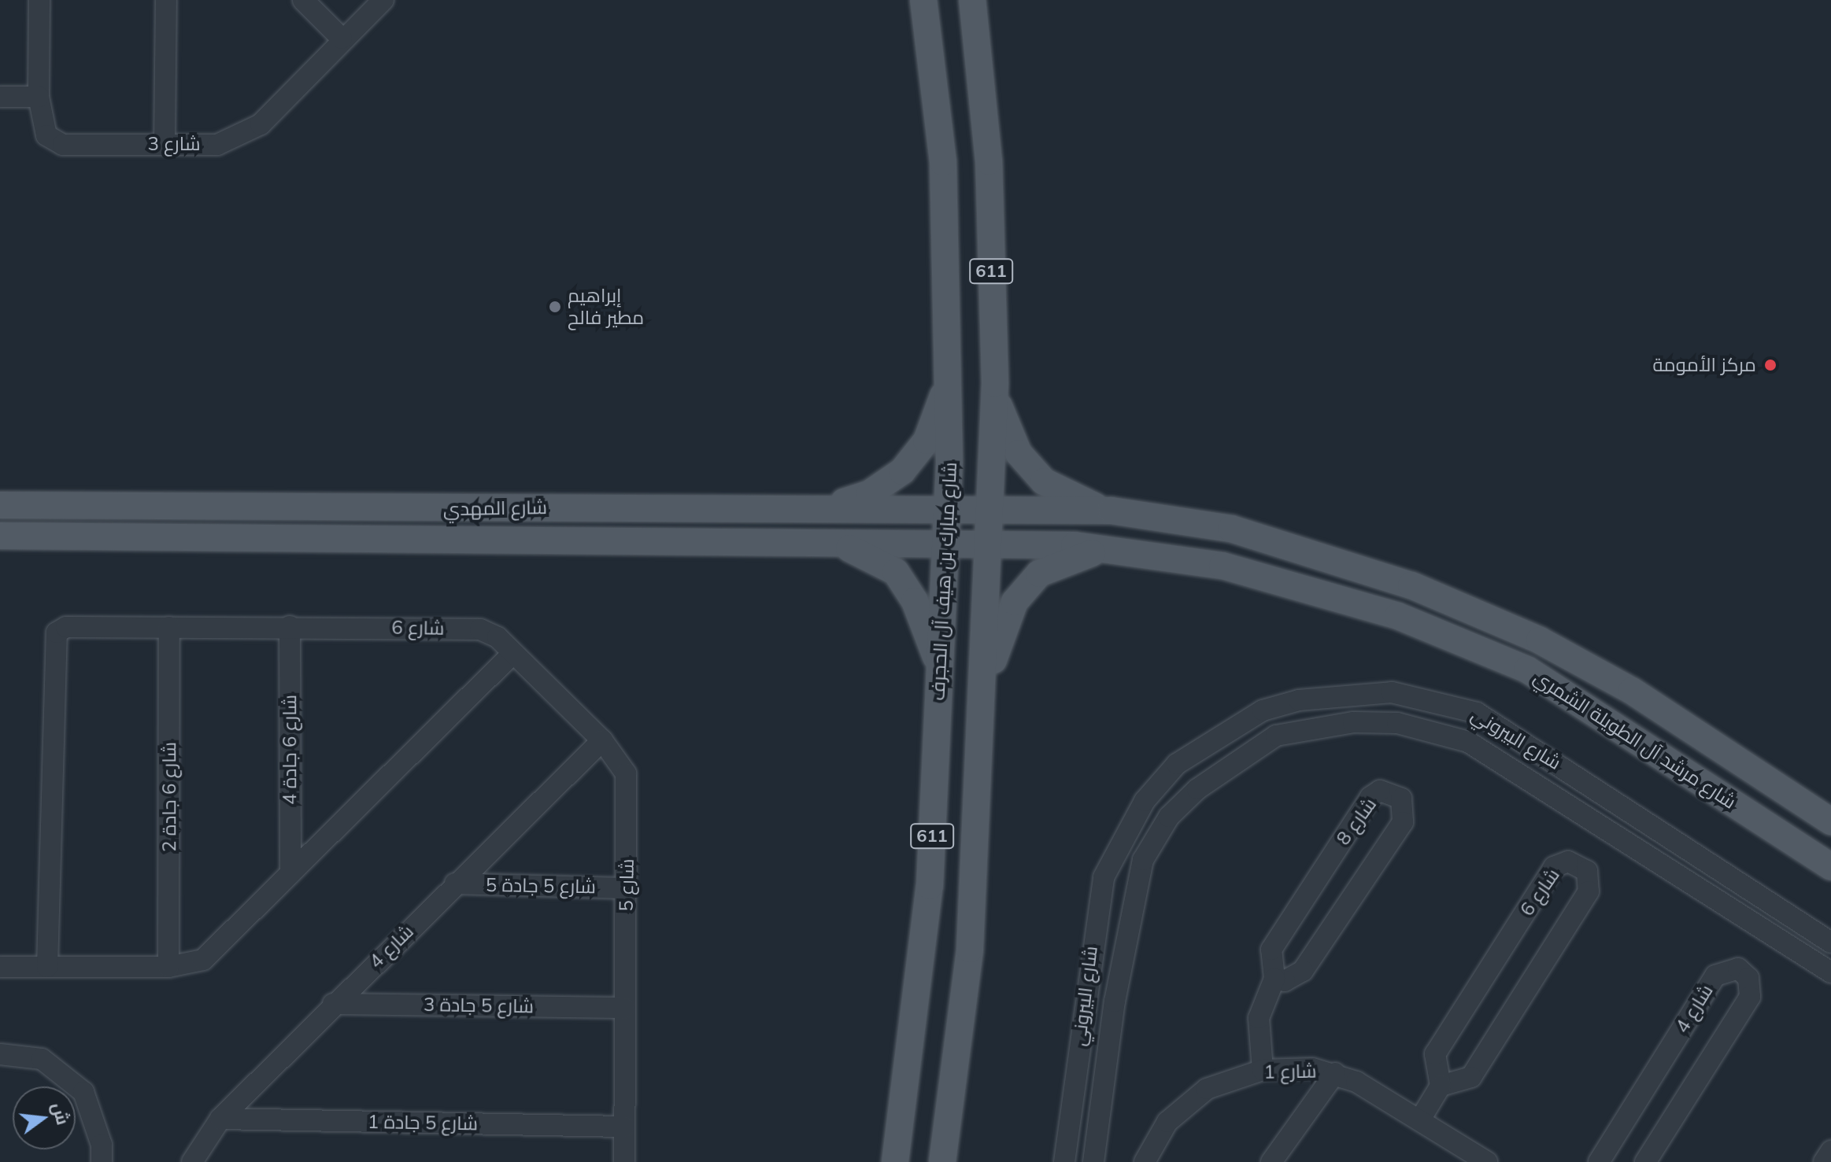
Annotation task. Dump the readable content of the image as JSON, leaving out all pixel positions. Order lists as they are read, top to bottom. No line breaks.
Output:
{"streets":{"main road":["611","شارع المهدي","شارع مبارك بن هيف آل الحجرف","شارع مرشد آل الطويلة الشمري"],"street":["شارع 3","شارع 6","شارع البيروني","شارع 6 جادة 4","شارع 6 جادة 2","شارع 8","شارع 5","شارع 5 جادة 5","شارع 4","شارع 5 جادة 3","شارع 1","شارع 5 جادة 1"]},"crossings":[["611","شارع المهدي"],["611","شارع مرشد آل الطويلة الشمري"],["شارع المهدي","شارع مبارك بن هيف آل الحجرف"],["شارع المهدي","شارع مرشد آل الطويلة الشمري"],["شارع 6","شارع 6 جادة 4"],["شارع 6","شارع 6 جادة 2"],["شارع 6","شارع 5"],["شارع 8","شارع 1"],["شارع 5","شارع 5 جادة 5"],["شارع 5","شارع 4"],["شارع 5","شارع 5 جادة 3"],["شارع 5","شارع 5 جادة 1"],["شارع 5 جادة 5","شارع 4"],["شارع 4","شارع 5 جادة 3"],["شارع 4","شارع 5 جادة 1"]],"places":["إبراهيم مطير فالح","مركز الأمومة"],"north":"right"}
